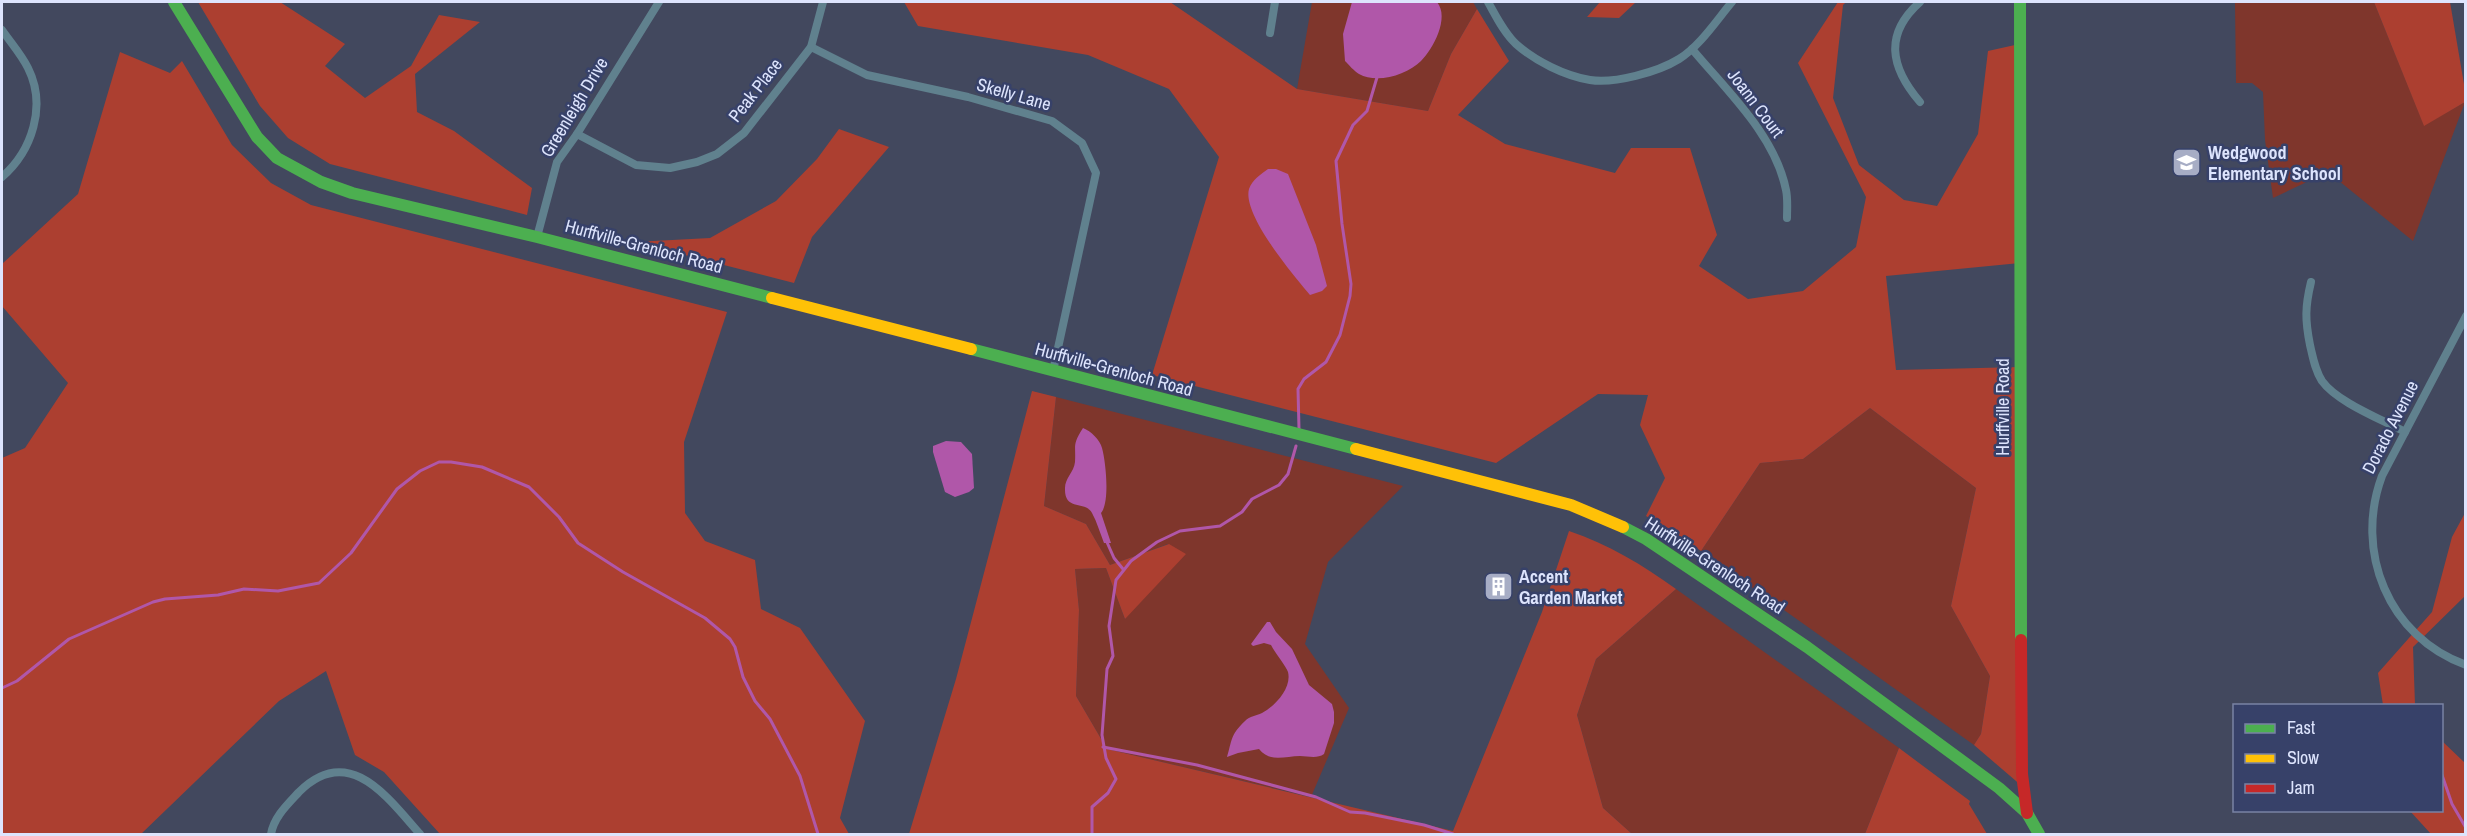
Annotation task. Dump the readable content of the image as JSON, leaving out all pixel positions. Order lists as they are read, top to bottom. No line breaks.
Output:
{"streets":{"main road":["Hurffville-Grenloch Road","Hurffville Road"],"street":["Peak Place","Skelly Lane","Joann Court","Greenleigh Drive","Dorado Avenue"]},"crossings":[["Peak Place","Skelly Lane"],["Peak Place","Greenleigh Drive"],["Skelly Lane","Hurffville-Grenloch Road"],["Greenleigh Drive","Hurffville-Grenloch Road"],["Hurffville-Grenloch Road","Hurffville Road"]],"places":{"school or university":["Wedgwood Elementary School"],"building":["Accent Garden Market"]},"legend":["Fast","Slow","Jam"]}
